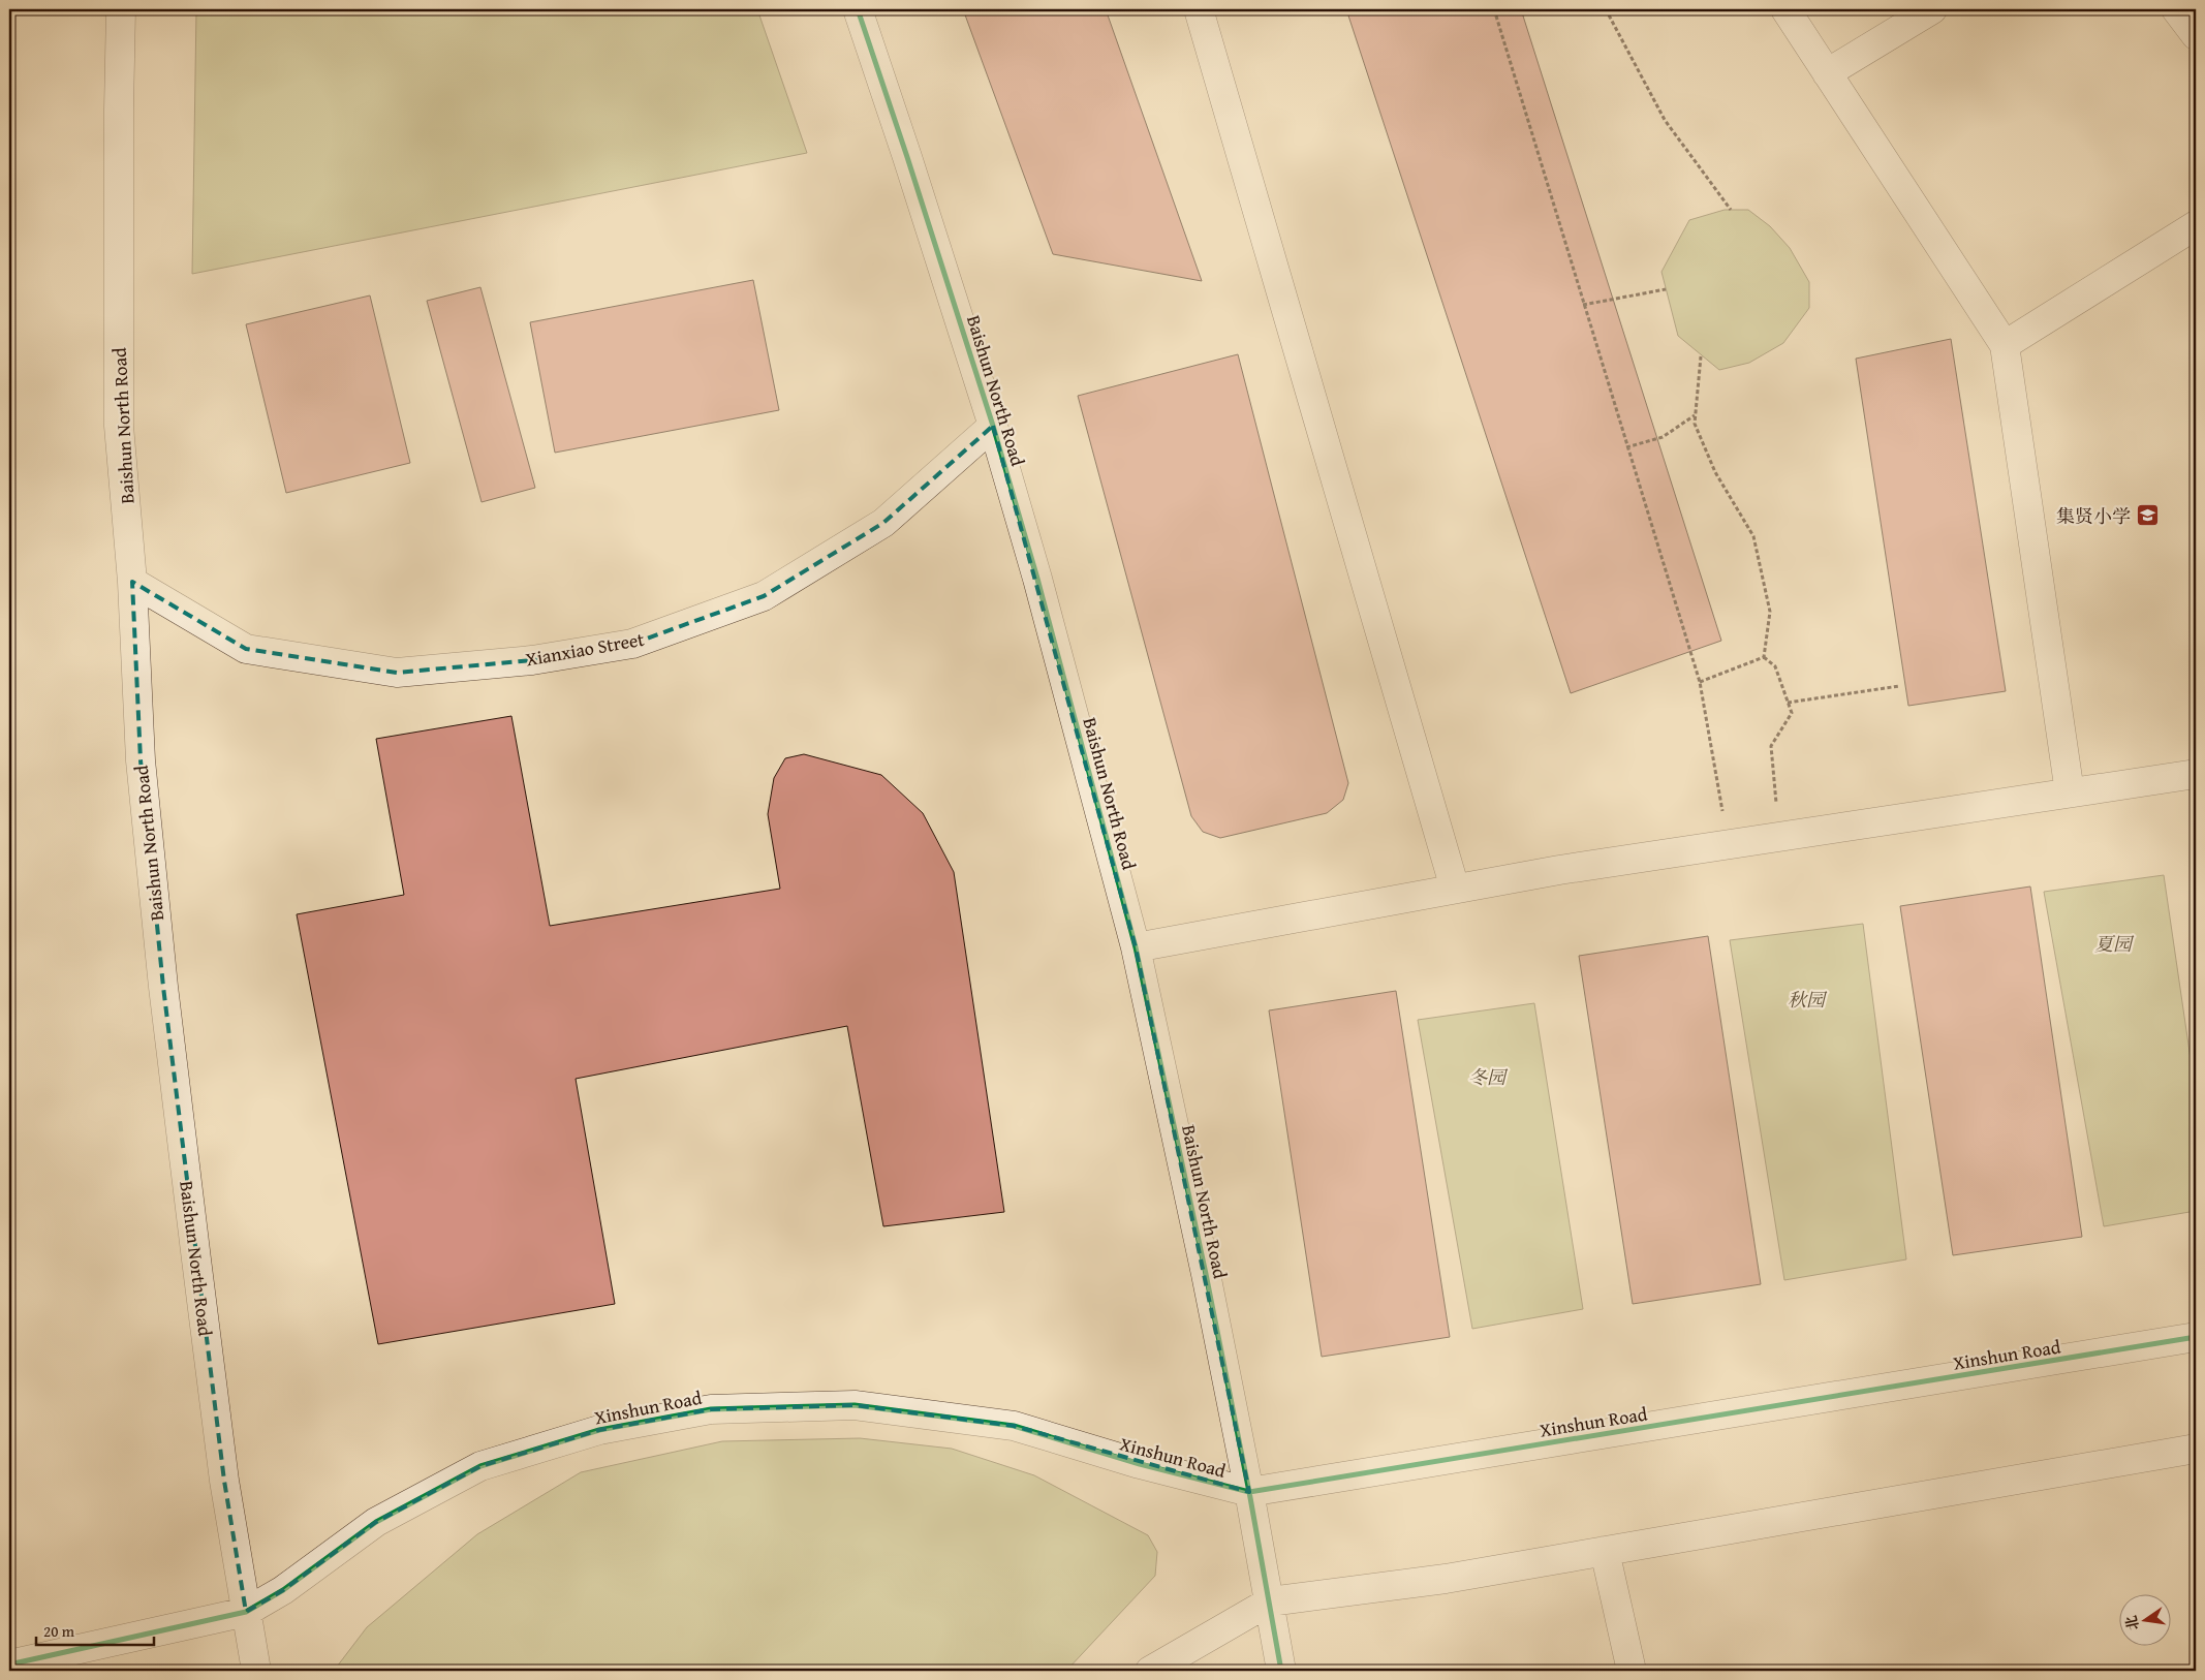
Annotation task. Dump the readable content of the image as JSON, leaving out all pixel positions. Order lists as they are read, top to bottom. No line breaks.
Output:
{"streets":{"street":["Baishun North Road","Xianxiao Street","Xinshun Road"]},"crossings":[["Baishun North Road","Xianxiao Street"],["Baishun North Road","Xinshun Road"]],"parks":["夏园","秋园","冬园"],"places":{"school or university":["集贤小学"]},"scale_bar":"20 m","north":"left"}
